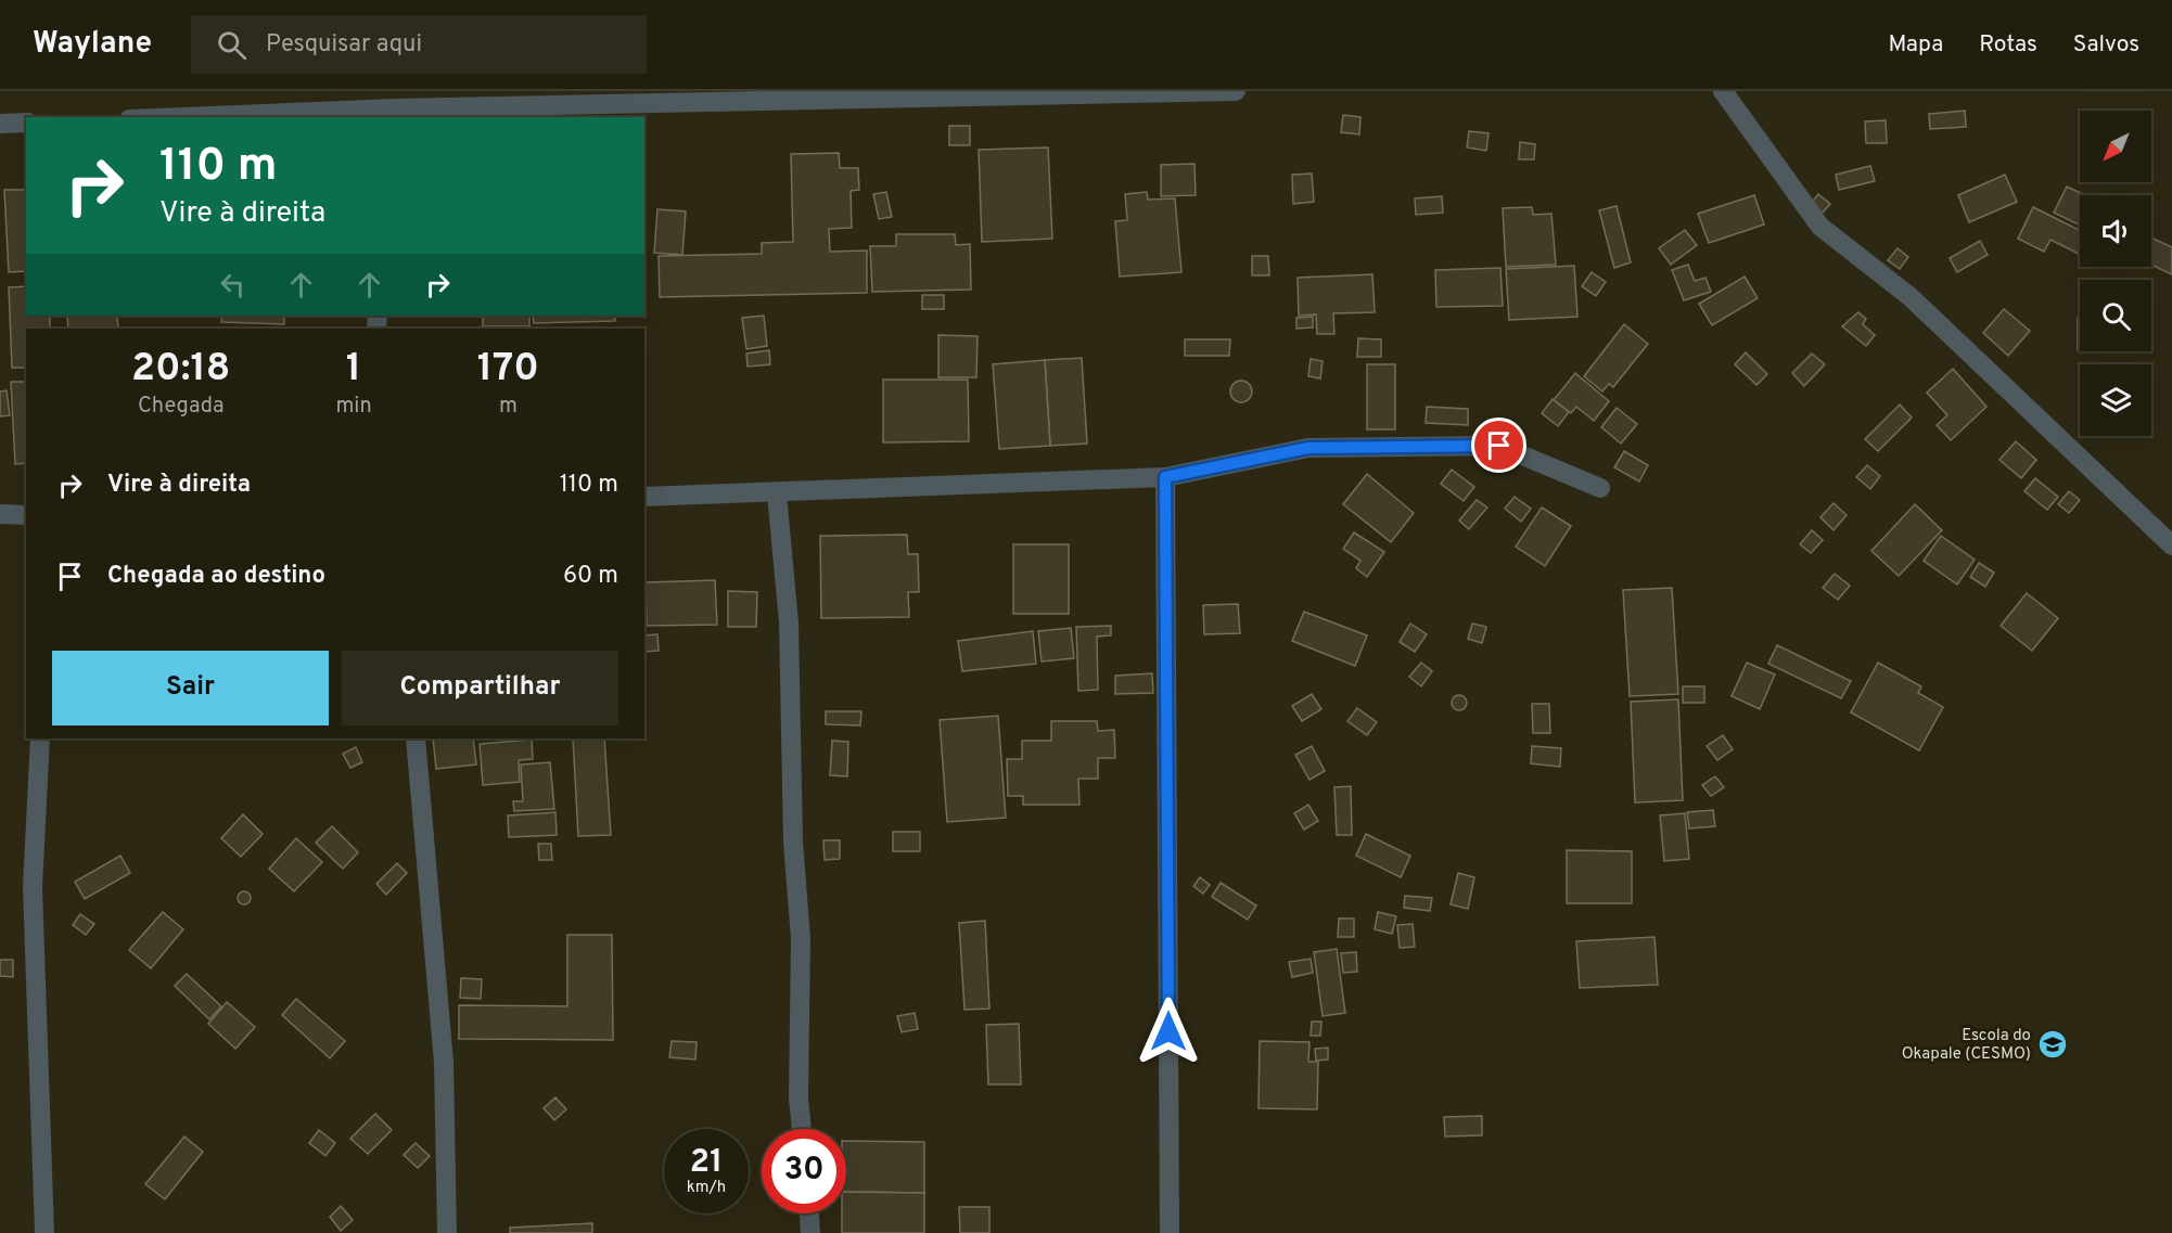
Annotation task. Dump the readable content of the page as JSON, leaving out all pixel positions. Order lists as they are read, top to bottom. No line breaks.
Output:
{"places":{"school or university":["Escola do Okapale (CESMO)"]},"north":"bottom left","page":{"header":"Waylane","search":"Pesquisar aqui","nav":["Mapa","Rotas","Salvos"],"turn":["110 m","Vire à direita"],"eta":["20:18","Chegada","1","min","170","m"],"list":[{"name":"Vire à direita","value":"110 m"},{"name":"Chegada ao destino","value":"60 m"}],"buttons":["Sair","Compartilhar"],"speed":"21 km/h","limit":"30"}}
